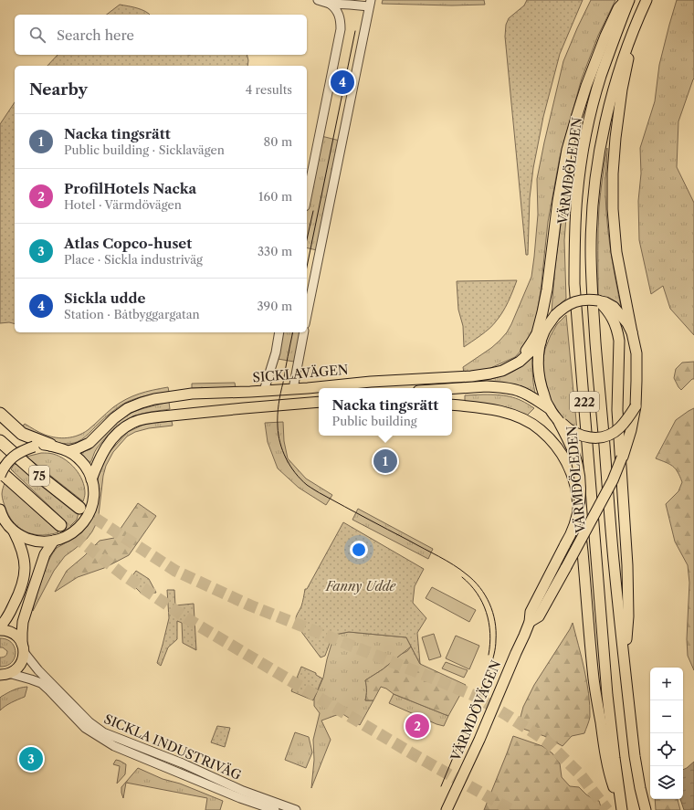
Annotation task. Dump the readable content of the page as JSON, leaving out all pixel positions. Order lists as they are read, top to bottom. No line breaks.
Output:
{"streets":{"highway":["75"],"main road":["VÄRMDÖLEDEN","SICKLAVÄGEN","222","VÄRMDÖVÄGEN"],"street":["SICKLA INDUSTRIVÄG"]},"crossings":[["VÄRMDÖLEDEN","222"],["VÄRMDÖLEDEN","VÄRMDÖVÄGEN"],["222","VÄRMDÖVÄGEN"]],"parks":["Fanny Udde"],"page":{"search":"Search here","heading":["Nearby","4 results"],"pins":["4","1","2","3"],"list":[{"mark":"1","name":"Nacka tingsrätt","note":"Public building · Sicklavägen","value":"80 m"},{"mark":"2","name":"ProfilHotels Nacka","note":"Hotel · Värmdövägen","value":"160 m"},{"mark":"3","name":"Atlas Copco-huset","note":"Place · Sickla industriväg","value":"330 m"},{"mark":"4","name":"Sickla udde","note":"Station · Båtbyggargatan","value":"390 m"}],"popup":["Nacka tingsrätt","Public building"],"map_buttons":["+","−"]}}
